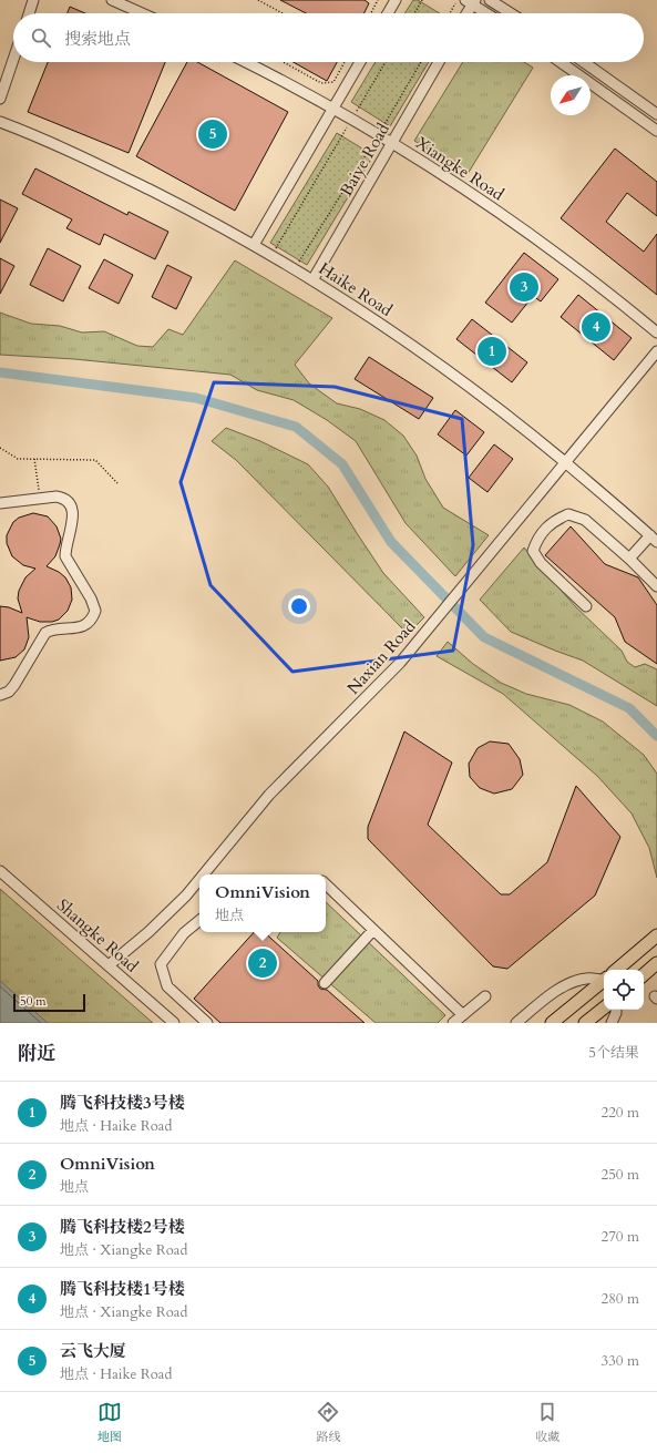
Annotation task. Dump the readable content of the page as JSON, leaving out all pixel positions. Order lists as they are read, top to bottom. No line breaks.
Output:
{"streets":{"street":["Baiye Road","Xiangke Road","Haike Road","Naxian Road","Shangke Road"]},"crossings":[["Baiye Road","Xiangke Road"],["Baiye Road","Haike Road"],["Haike Road","Naxian Road"],["Naxian Road","Shangke Road"]],"scale_bar":"50 m","north":"bottom left","page":{"search":"搜索地点","pins":["5","3","4","1","2"],"popup":["OmniVision","地点"],"scale":"50 m","heading":["附近","5个结果"],"list":[{"mark":"1","name":"腾飞科技楼3号楼","note":"地点 · Haike Road","value":"220 m"},{"mark":"2","name":"OmniVision","note":"地点","value":"250 m"},{"mark":"3","name":"腾飞科技楼2号楼","note":"地点 · Xiangke Road","value":"270 m"},{"mark":"4","name":"腾飞科技楼1号楼","note":"地点 · Xiangke Road","value":"280 m"},{"mark":"5","name":"云飞大厦","note":"地点 · Haike Road","value":"330 m"}],"nav":["地图","路线","收藏"]}}
